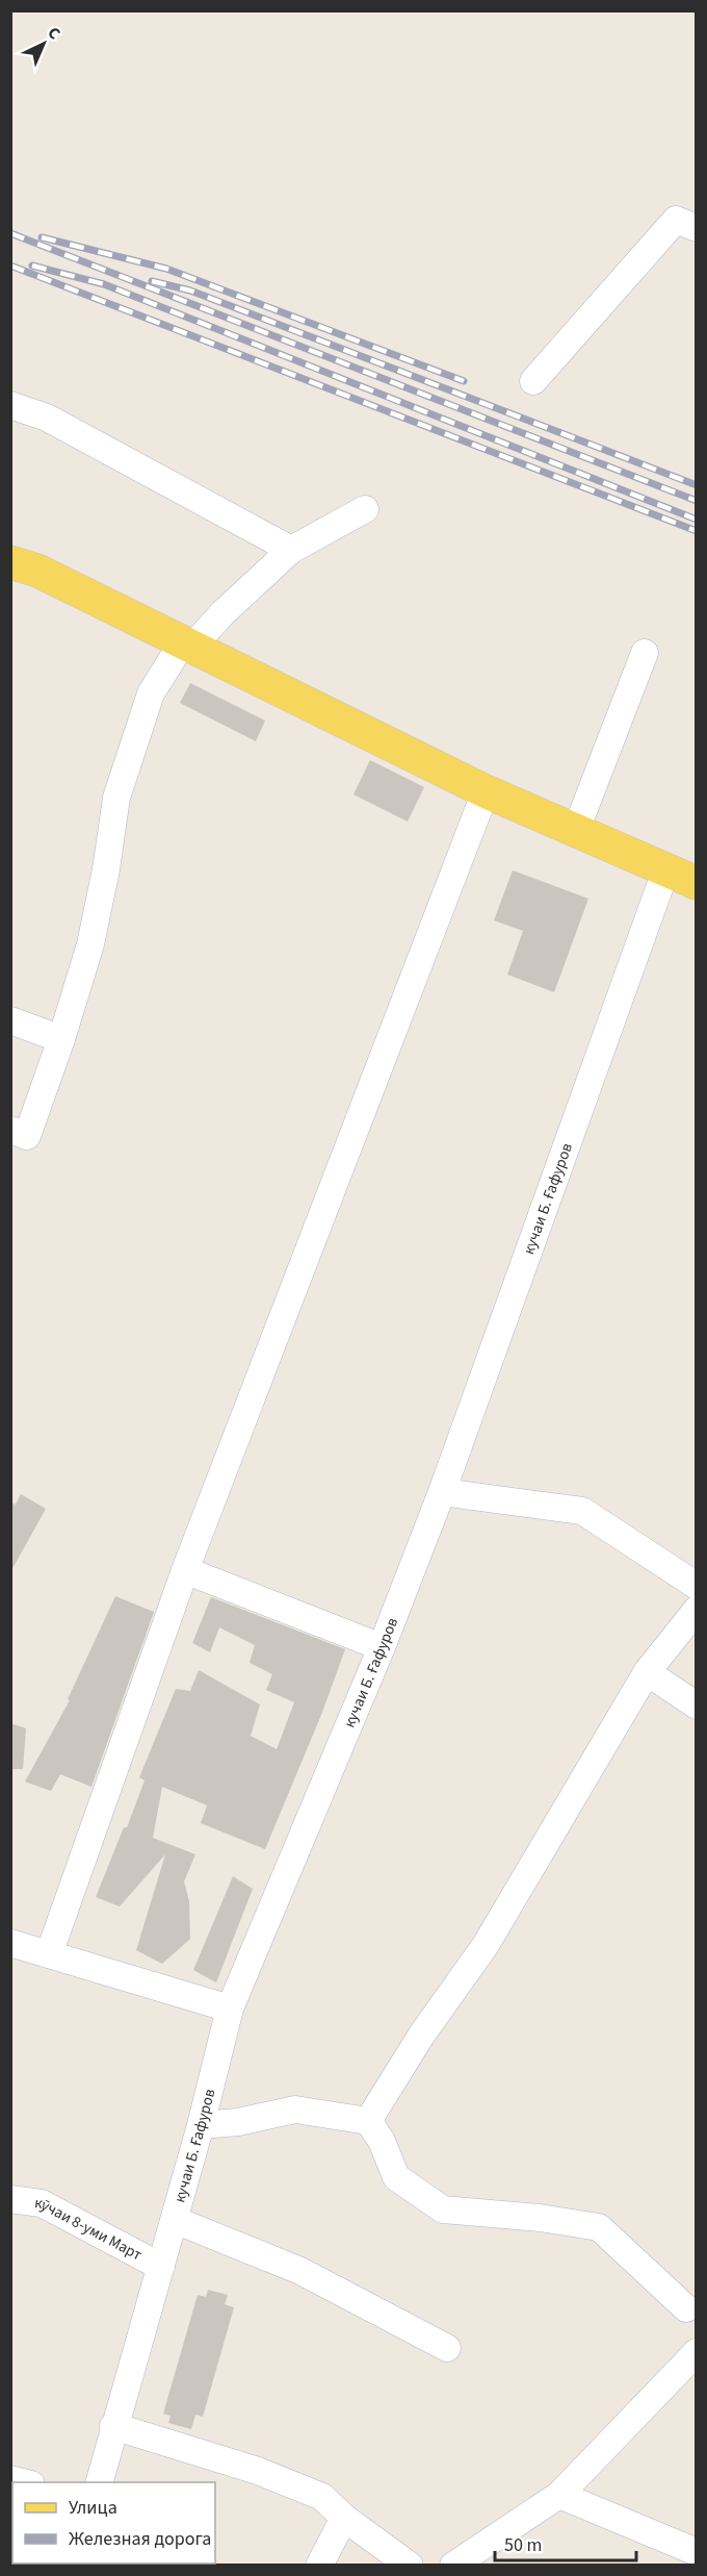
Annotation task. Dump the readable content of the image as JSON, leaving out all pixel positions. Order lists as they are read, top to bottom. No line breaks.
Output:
{"streets":{"street":["кучаи Б. Ғафуров","кӯчаи 8-уми Март"]},"crossings":[["кучаи Б. Ғафуров","кӯчаи 8-уми Март"]],"legend":["Улица","Железная дорога"],"scale_bar":"50 m","north":"top right"}
